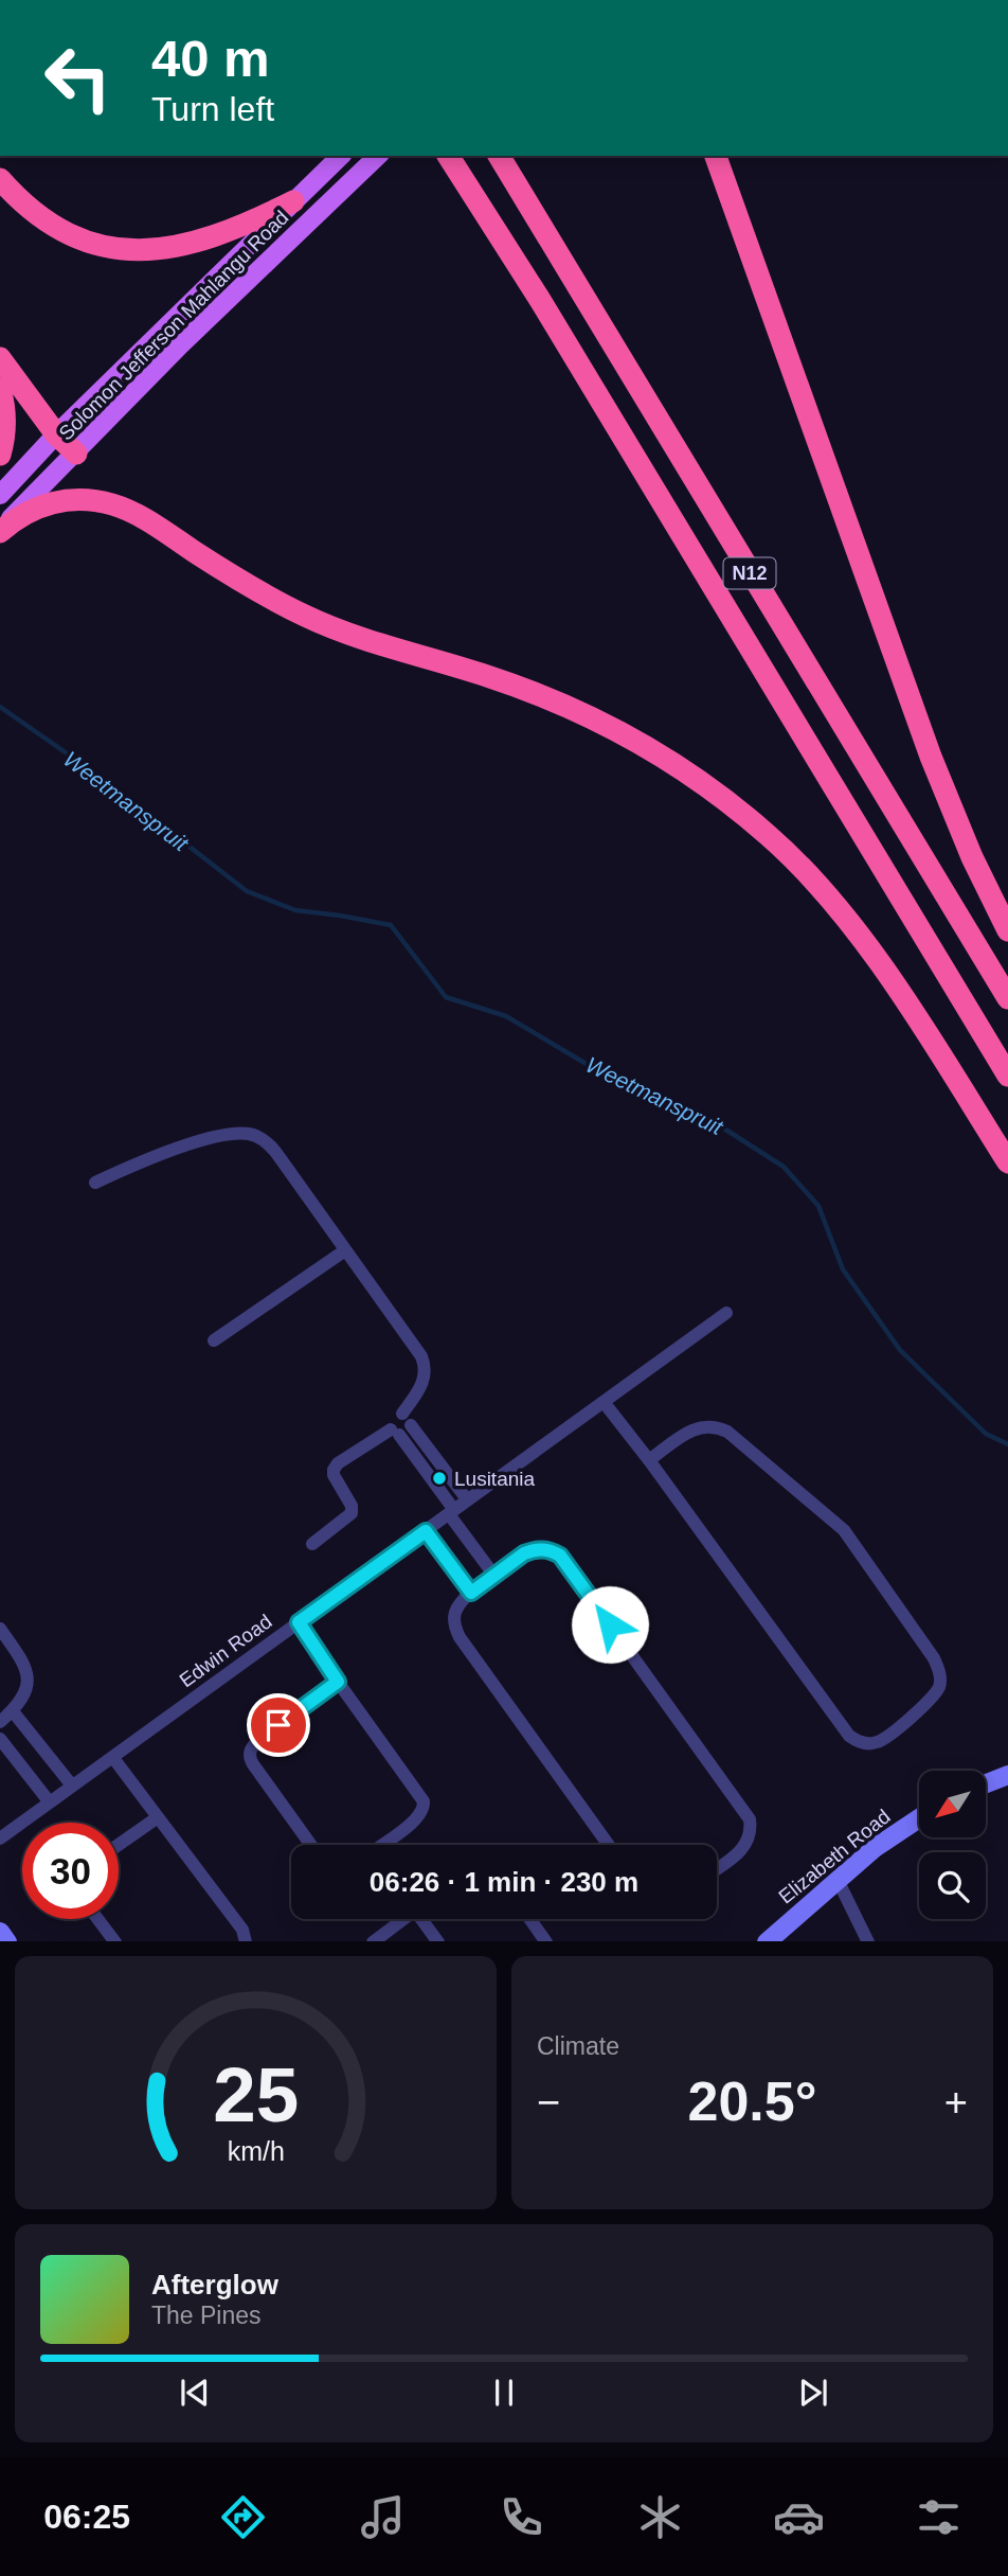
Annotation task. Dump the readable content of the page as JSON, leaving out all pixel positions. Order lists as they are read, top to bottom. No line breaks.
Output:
{"streets":{"highway":["N12"],"main road":["Solomon Jefferson Mahlangu Road"],"street":["Edwin Road","Elizabeth Road"]},"water":["Weetmanspruit"],"places":["Lusitania"],"north":"bottom left","page":{"turn":["40 m","Turn left"],"limit":"30","trip":"06:26 · 1 min · 230 m","tile":"Climate","heat":["−","20.5°","+"],"song":["Afterglow","The Pines"],"tabs":"06:25","gauge":["25","km/h"]}}
